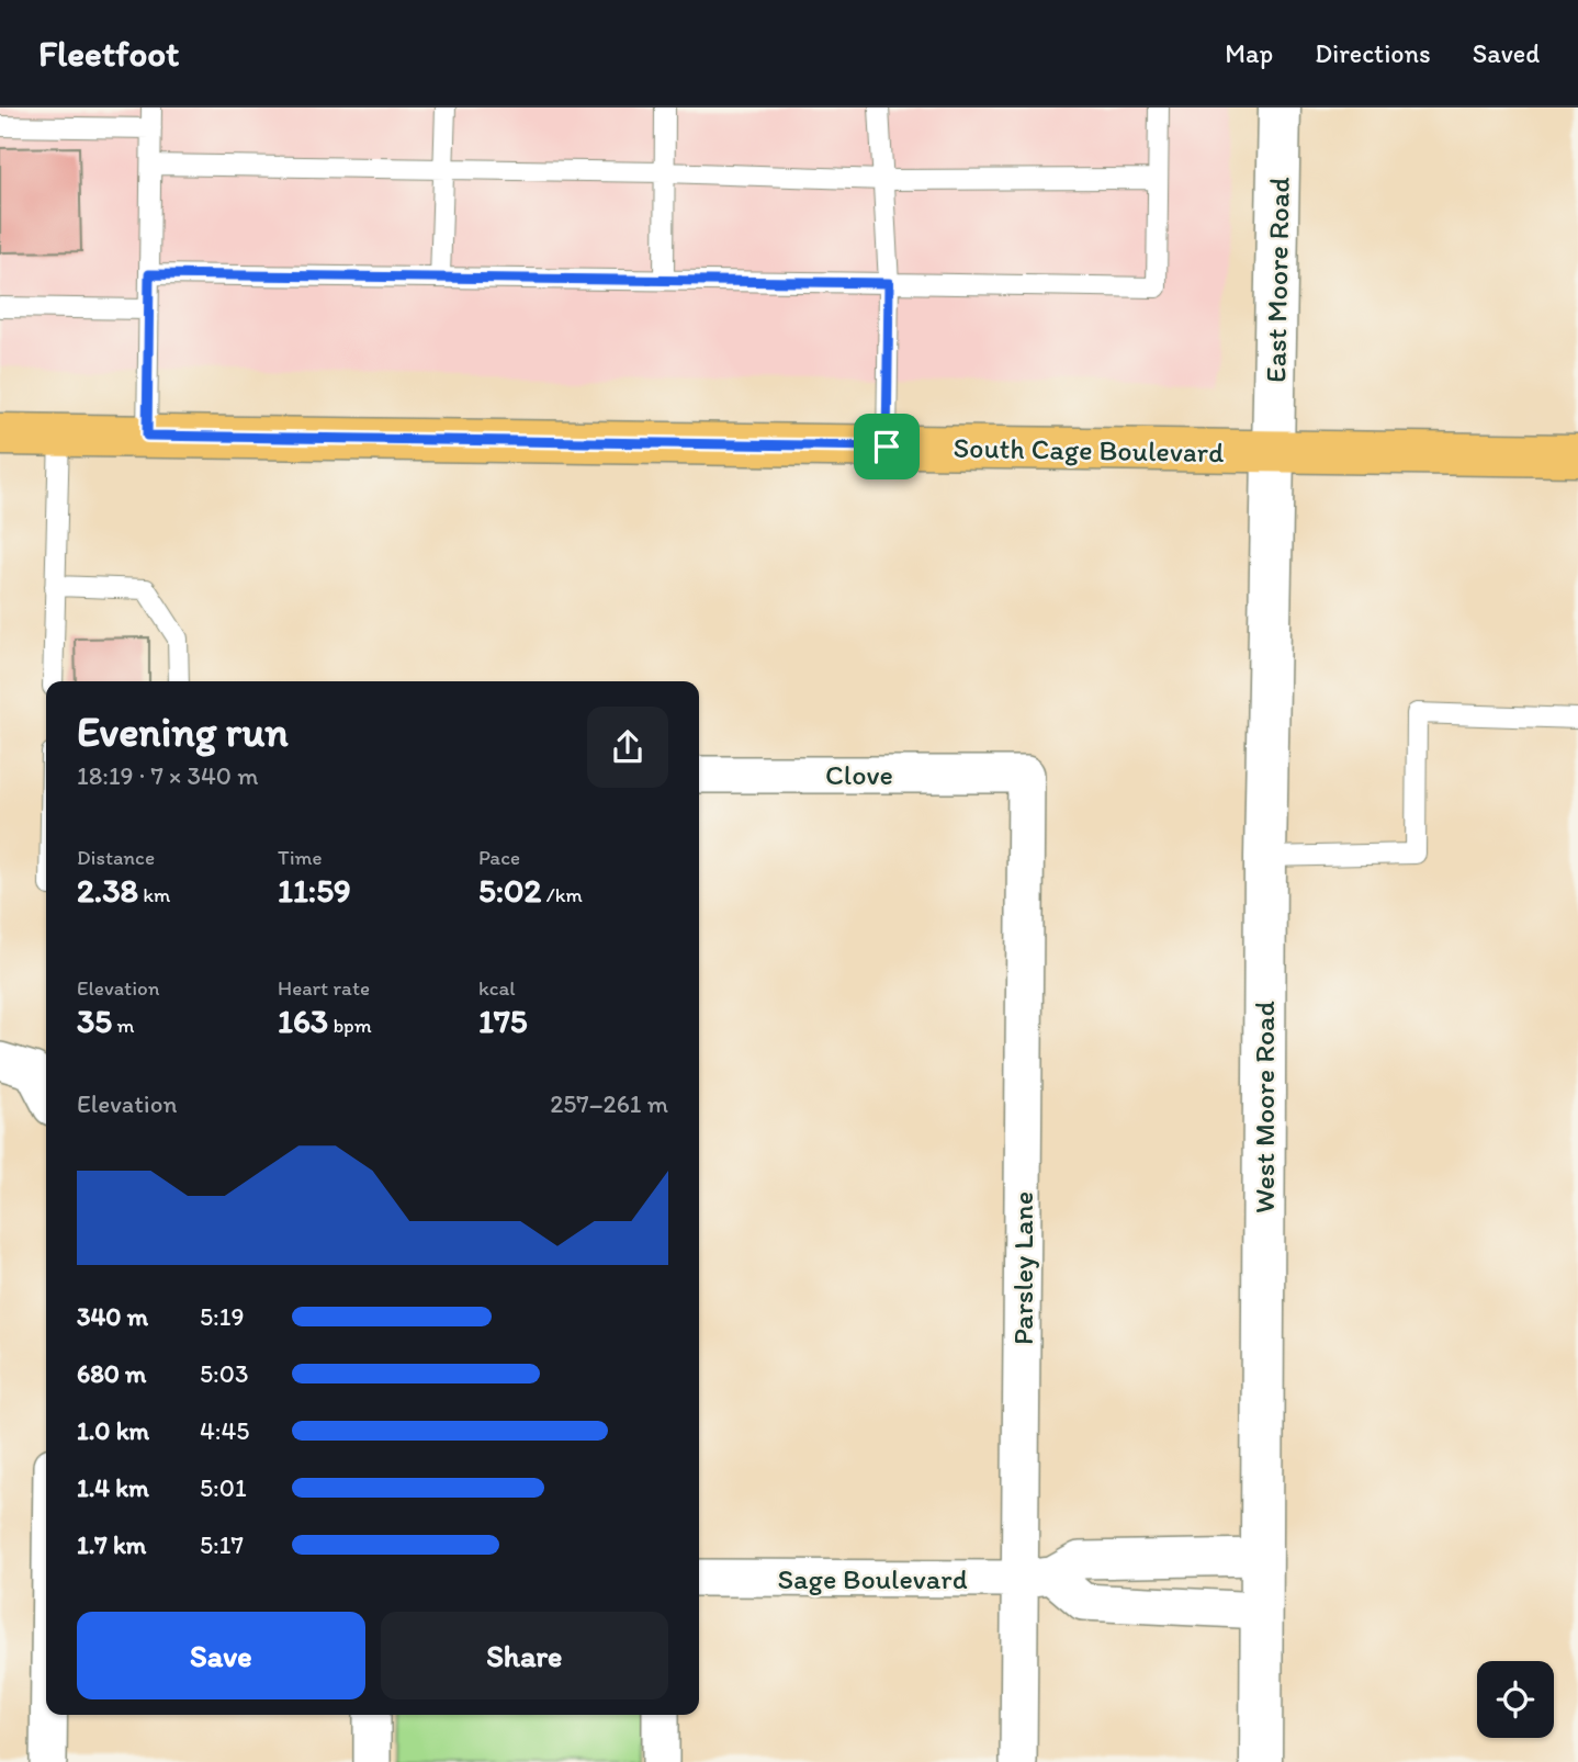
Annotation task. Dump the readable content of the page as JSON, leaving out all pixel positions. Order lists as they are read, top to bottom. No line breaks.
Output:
{"streets":{"main road":["South Cage Boulevard"],"street":["East Moore Road","Clove","West Moore Road","Parsley Lane","Sage Boulevard"]},"crossings":[["East Moore Road","South Cage Boulevard"],["East Moore Road","West Moore Road"],["South Cage Boulevard","West Moore Road"],["Clove","Parsley Lane"],["West Moore Road","Sage Boulevard"],["Parsley Lane","Sage Boulevard"]],"page":{"header":"Fleetfoot","nav":["Map","Directions","Saved"],"heading":["Evening run","18:19 · 7 × 340 m"],"stats":[["Distance","2.38 km"],["Time","11:59"],["Pace","5:02 /km"],["Elevation","35 m"],["Heart rate","163 bpm"],["kcal","175"]],"chart":["Elevation","257–261 m"],"list":[{"name":"340 m","note":"5:19"},{"name":"680 m","note":"5:03"},{"name":"1.0 km","note":"4:45"},{"name":"1.4 km","note":"5:01"},{"name":"1.7 km","note":"5:17"}],"buttons":["Save","Share"]}}
